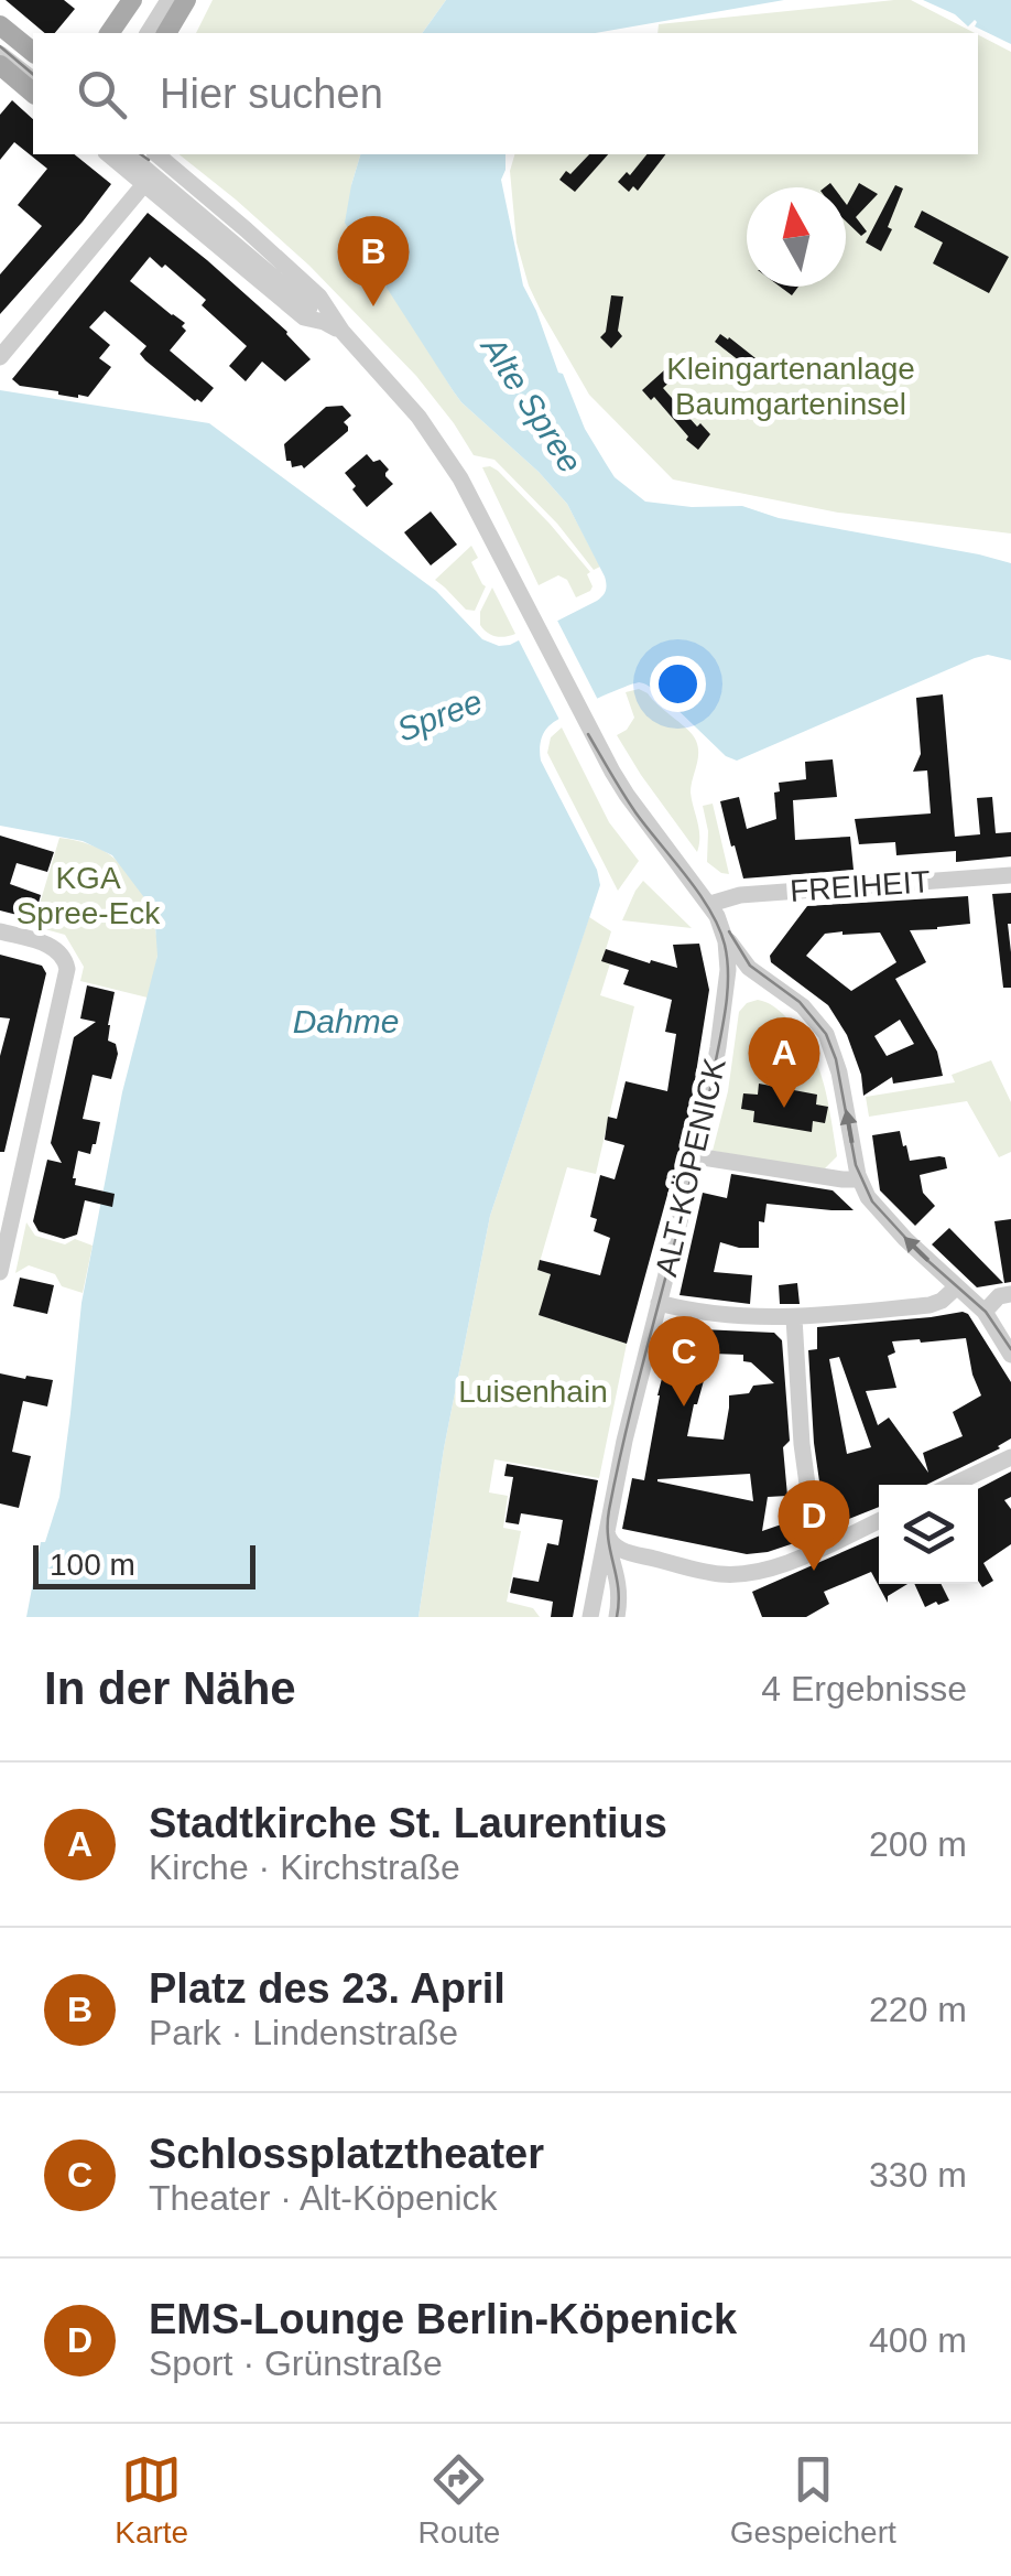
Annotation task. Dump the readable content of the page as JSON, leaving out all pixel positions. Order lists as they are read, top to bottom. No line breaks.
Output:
{"streets":{"street":["FREIHEIT","ALT-KÖPENICK"]},"crossings":[["FREIHEIT","ALT-KÖPENICK"]],"water":["Alte Spree","Spree","Dahme"],"parks":["Kleingartenanlage Baumgarteninsel","KGA Spree-Eck","Luisenhain"],"scale_bar":"100 m","north":"top","page":{"search":"Hier suchen","pins":["B","A","C","D"],"scale":"100 m","heading":["In der Nähe","4 Ergebnisse"],"list":[{"mark":"A","name":"Stadtkirche St. Laurentius","note":"Kirche · Kirchstraße","value":"200 m"},{"mark":"B","name":"Platz des 23. April","note":"Park · Lindenstraße","value":"220 m"},{"mark":"C","name":"Schlossplatztheater","note":"Theater · Alt-Köpenick","value":"330 m"},{"mark":"D","name":"EMS-Lounge Berlin-Köpenick","note":"Sport · Grünstraße","value":"400 m"}],"nav":["Karte","Route","Gespeichert"]}}
